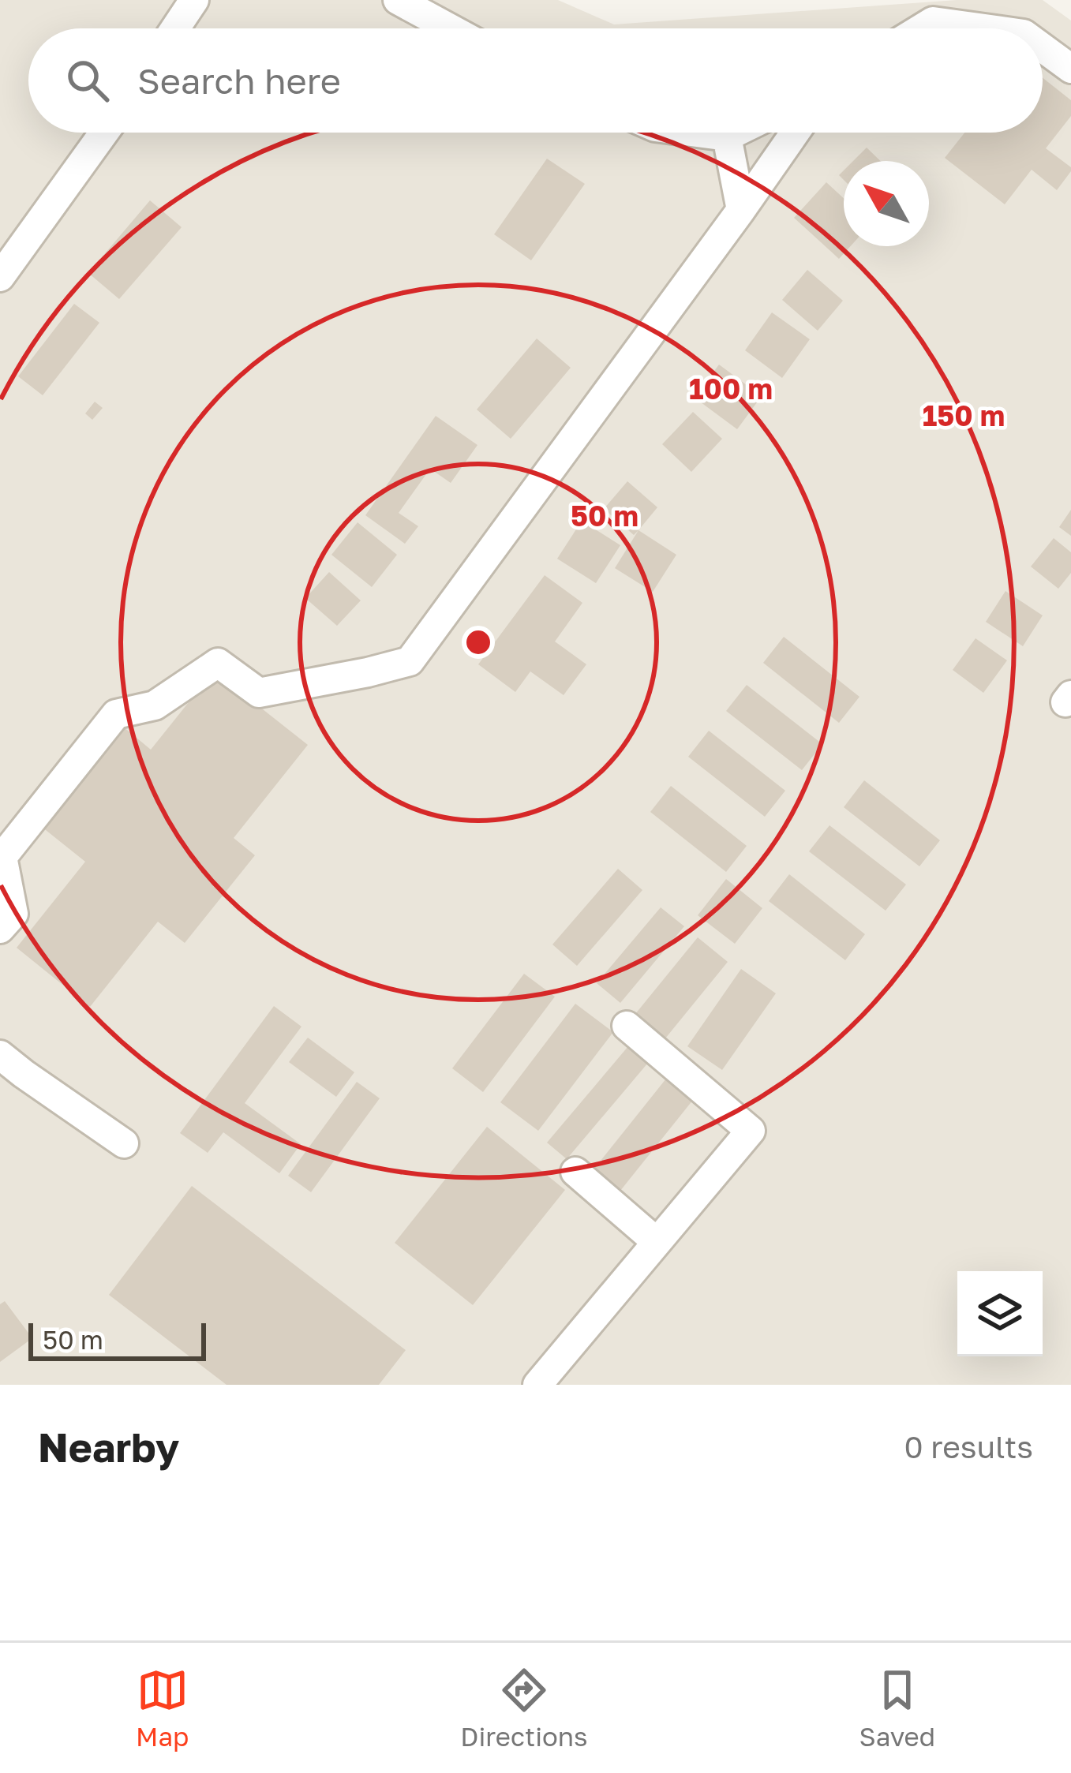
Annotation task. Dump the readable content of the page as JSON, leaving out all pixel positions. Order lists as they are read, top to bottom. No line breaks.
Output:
{"scale_bar":"50 m","north":"top left","page":{"search":"Search here","scale":"50 m","heading":["Nearby","0 results"],"nav":["Map","Directions","Saved"]},"rings":["100 m","150 m","50 m"]}
